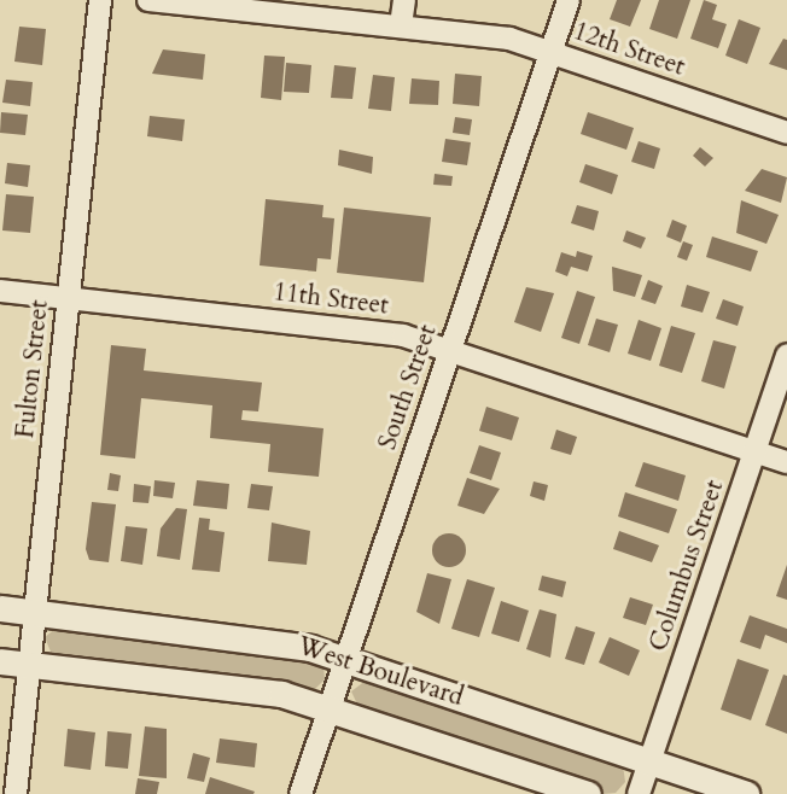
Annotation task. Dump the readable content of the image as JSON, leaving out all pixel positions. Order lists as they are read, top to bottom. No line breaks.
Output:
{"streets":{"street":["12th Street","11th Street","Fulton Street","South Street","Columbus Street","West Boulevard"]},"crossings":[["12th Street","South Street"],["11th Street","Fulton Street"],["11th Street","South Street"],["11th Street","Columbus Street"],["Fulton Street","West Boulevard"],["South Street","West Boulevard"],["Columbus Street","West Boulevard"]]}
